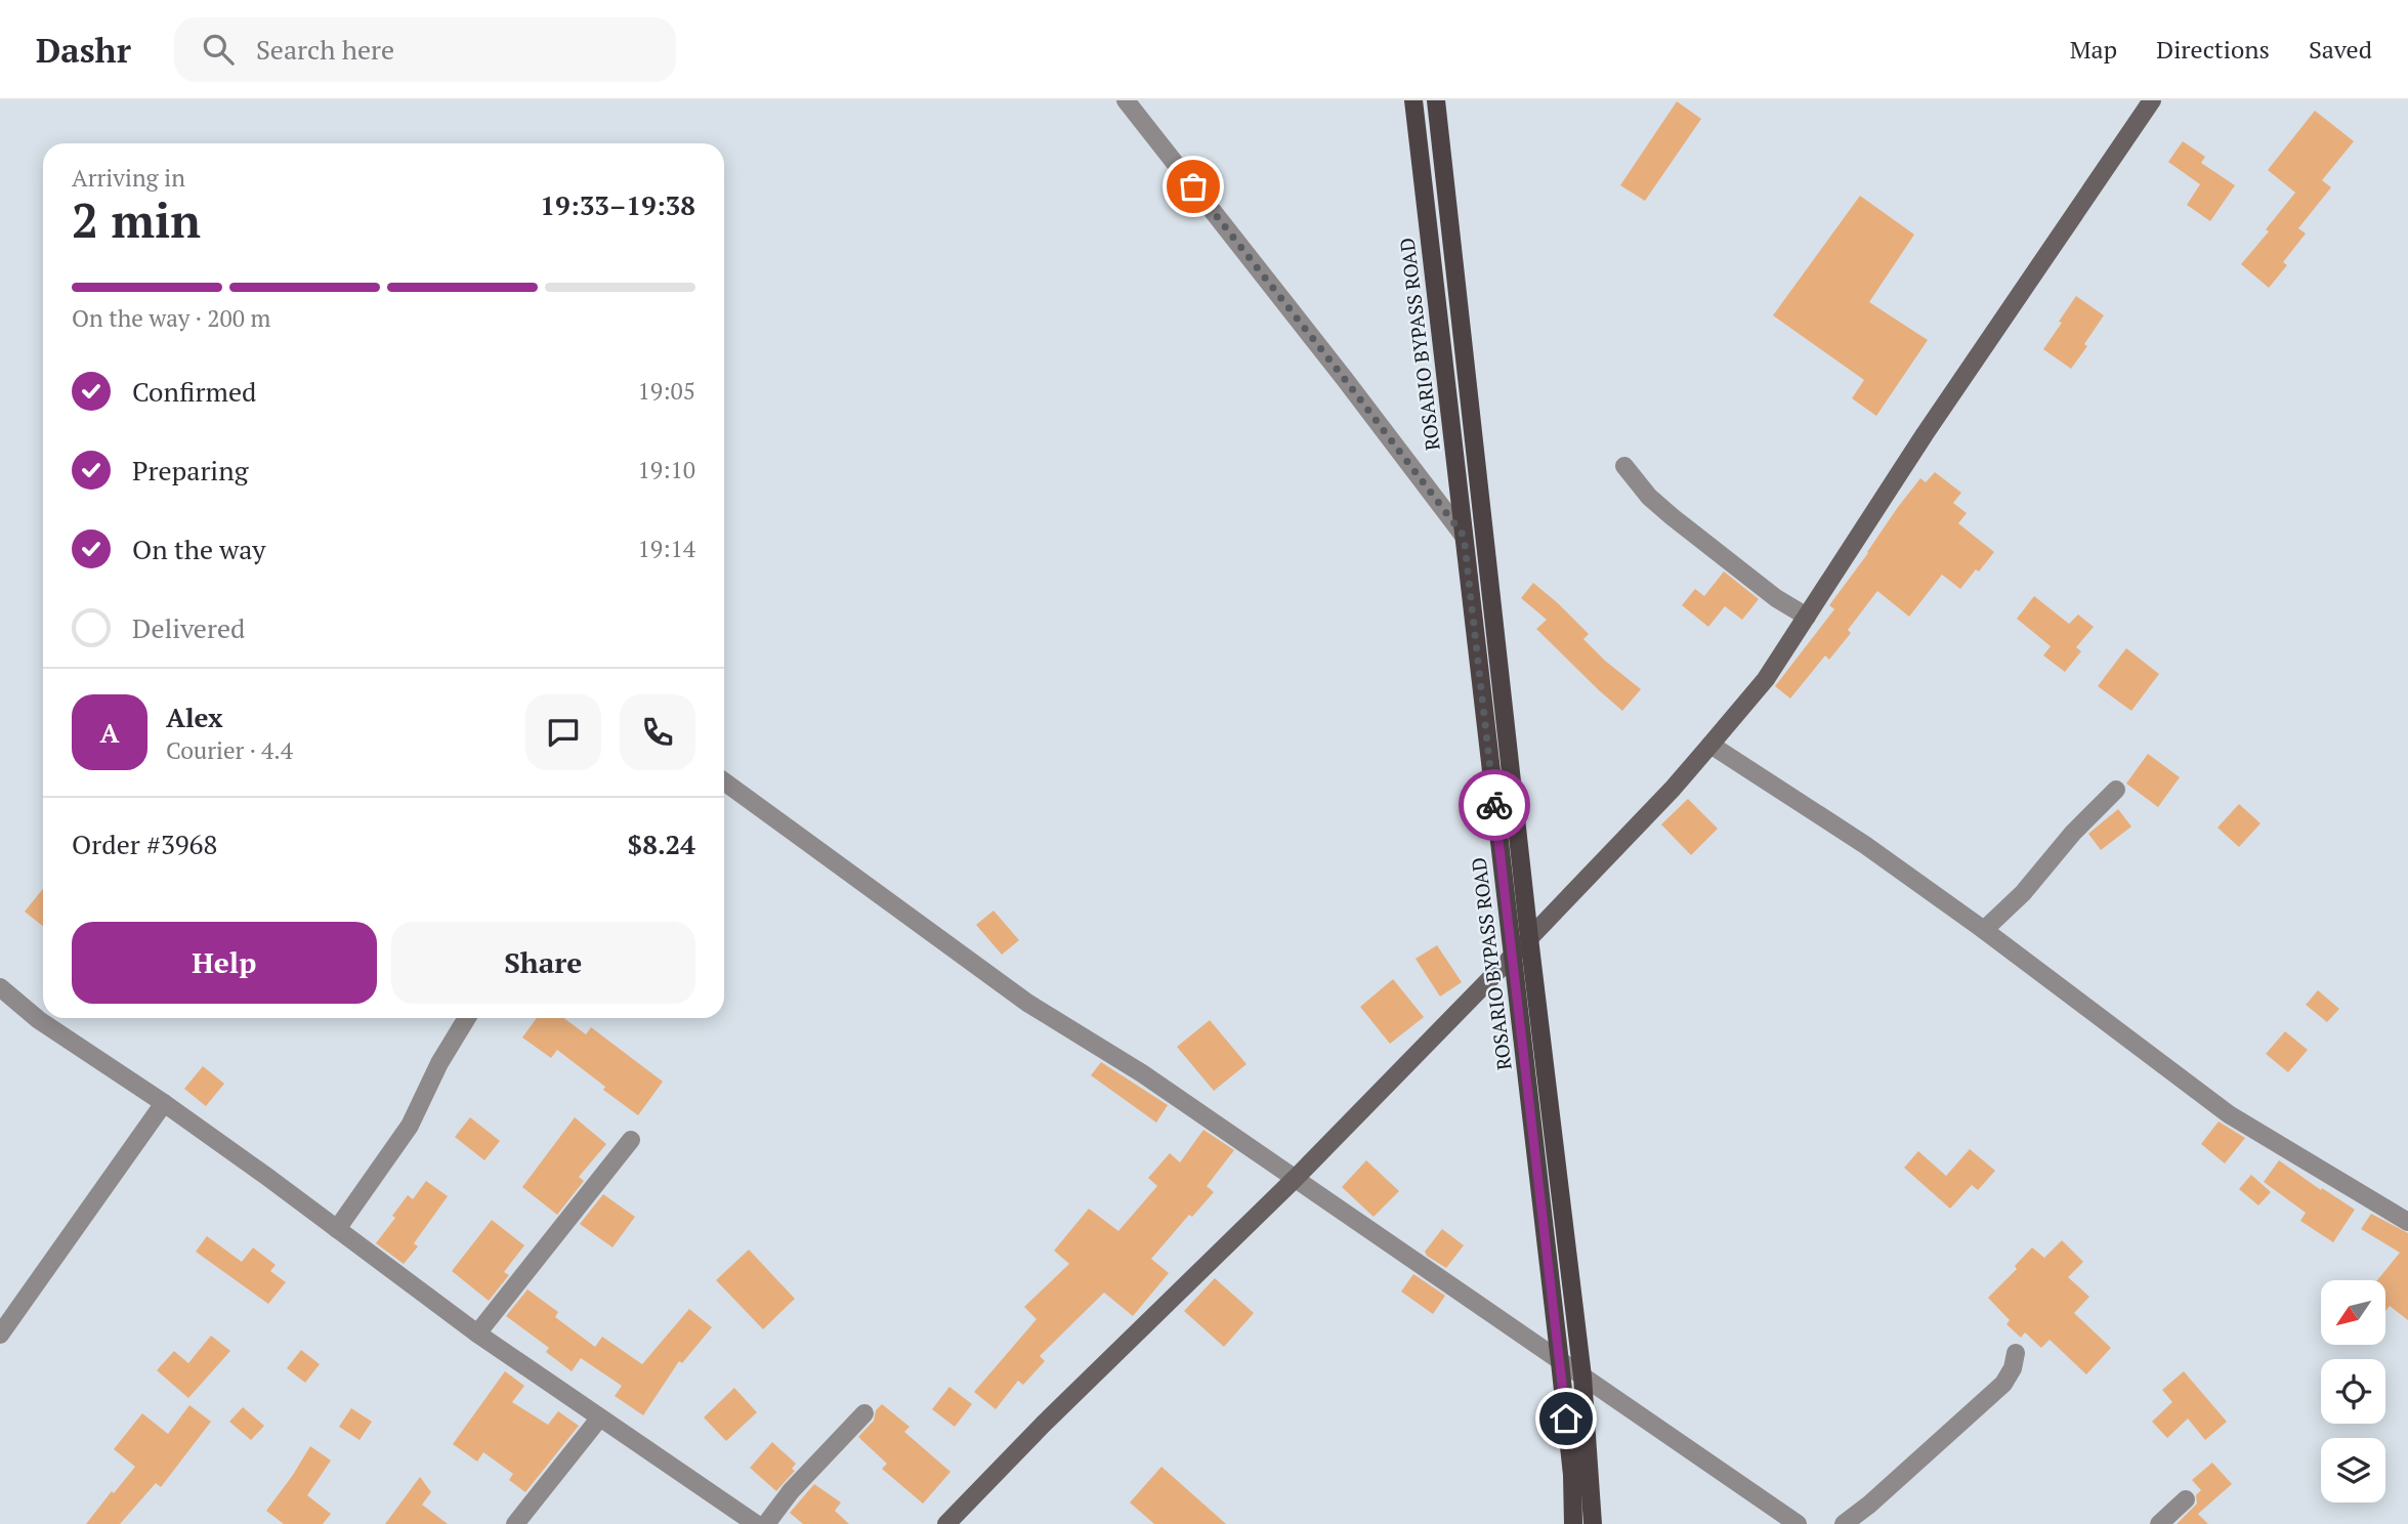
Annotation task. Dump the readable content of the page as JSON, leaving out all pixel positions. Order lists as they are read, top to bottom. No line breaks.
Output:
{"streets":{"main road":["ROSARIO BYPASS ROAD"]},"north":"bottom left","page":{"header":"Dashr","search":"Search here","nav":["Map","Directions","Saved"],"heading":["2 min","Arriving in","19:33–19:38"],"panel":["Alex","Courier · 4.4","Order #3968","$8.24"],"bar":"On the way · 200 m","list":[["Confirmed","19:05"],["Preparing","19:10"],["On the way","19:14"],"Delivered"],"round":"A","buttons":["Help","Share"]}}
